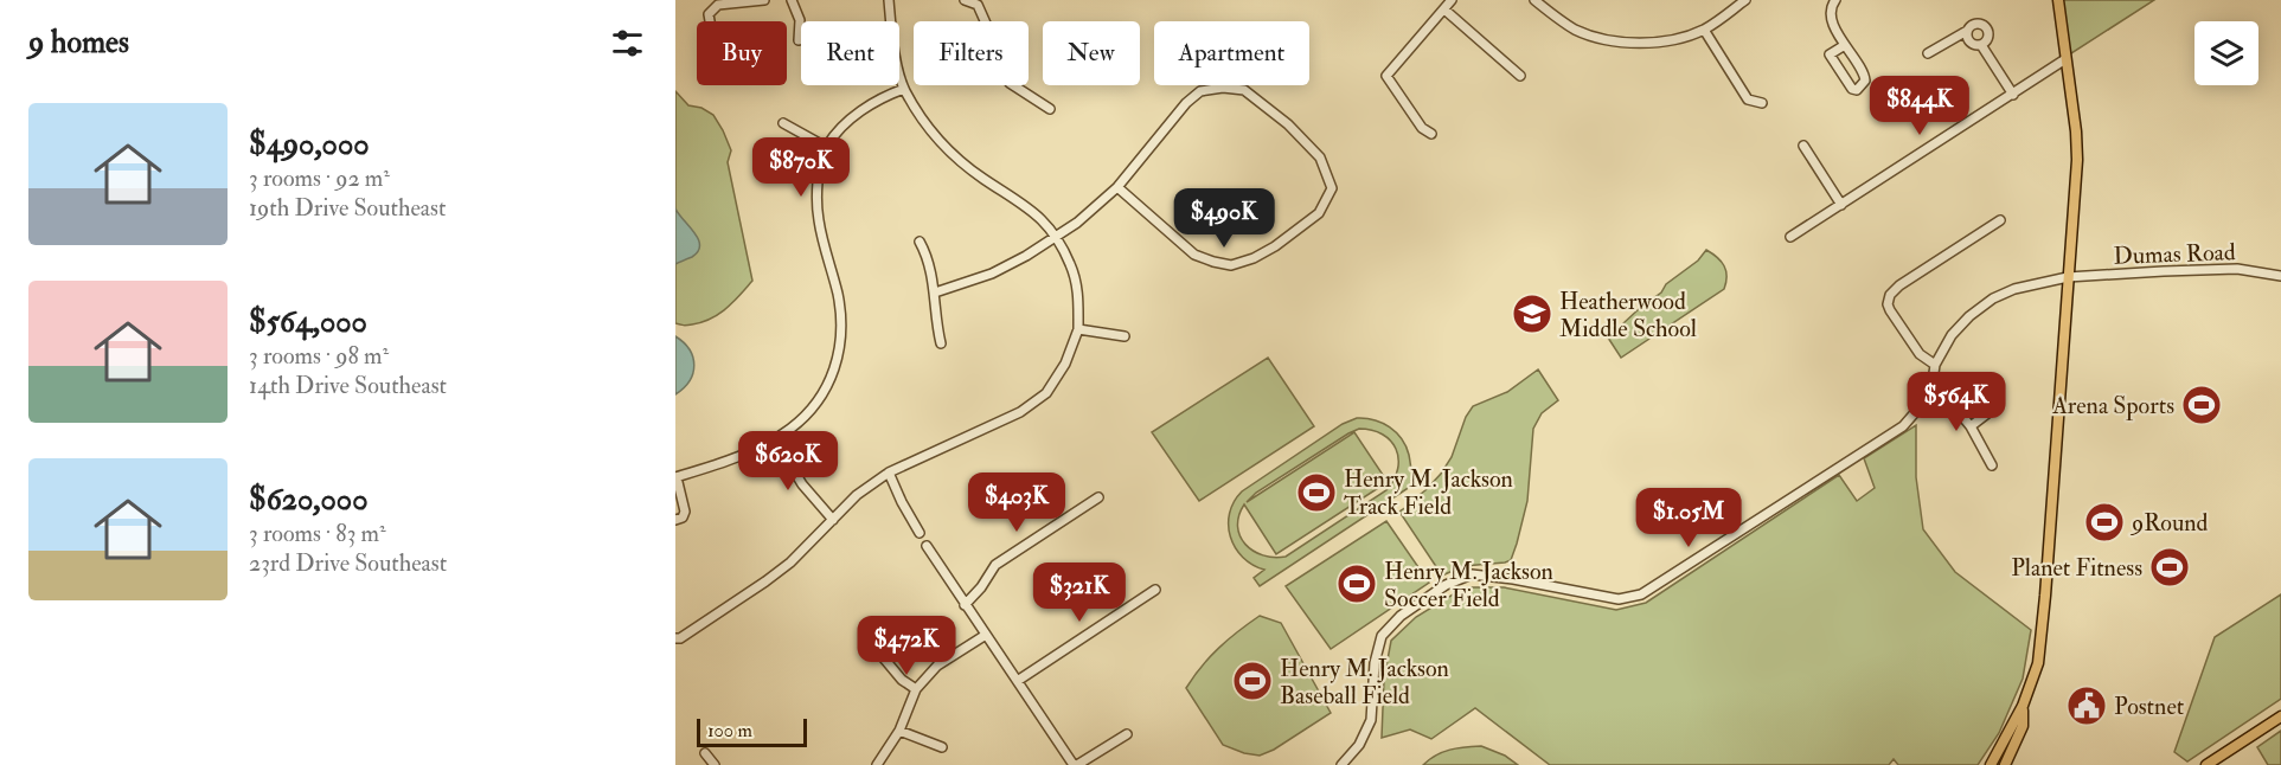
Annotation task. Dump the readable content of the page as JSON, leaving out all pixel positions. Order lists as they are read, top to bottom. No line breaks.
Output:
{"streets":{"street":["Dumas Road"]},"places":{"school or university":["Heatherwood Middle School"],"sports":["Arena Sports","Henry M. Jackson Track Field","9Round","Planet Fitness","Henry M. Jackson Soccer Field","Henry M. Jackson Baseball Field"],"public building":["Postnet"]},"scale_bar":"100 m","page":{"heading":"9 homes","chip":["Buy","Rent","Filters","New","Apartment"],"price":["$844K","$870K","$490K","$564K","$620K","$403K","$1.05M","$321K","$472K"],"list":[{"name":"$490,000","note":"3 rooms · 92 m² · 19th Drive Southeast"},{"name":"$564,000","note":"3 rooms · 98 m² · 14th Drive Southeast"},{"name":"$620,000","note":"3 rooms · 83 m² · 23rd Drive Southeast"}],"scale":"100 m"}}
